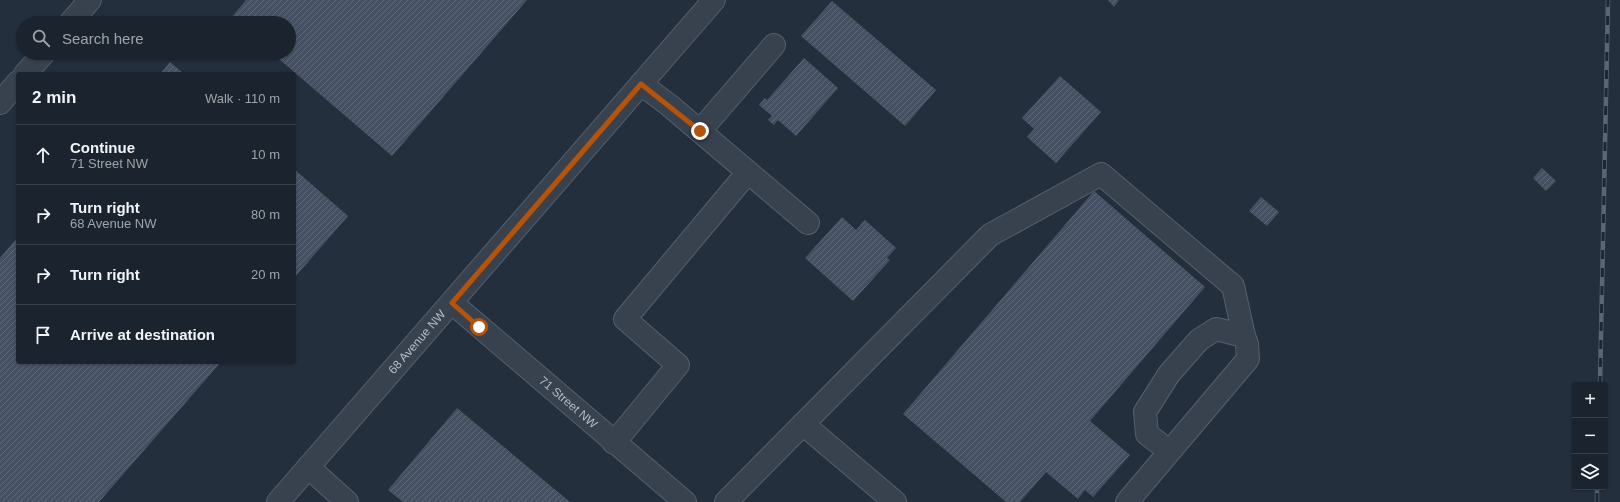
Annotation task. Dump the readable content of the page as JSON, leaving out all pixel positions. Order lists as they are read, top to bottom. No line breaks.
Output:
{"streets":{"street":["68 Avenue NW","71 Street NW"]},"crossings":[["68 Avenue NW","71 Street NW"]],"page":{"search":"Search here","heading":["2 min","Walk · 110 m"],"list":[["Continue","71 Street NW","10 m"],["Turn right","68 Avenue NW","80 m"],["Turn right","20 m"],"Arrive at destination"],"map_buttons":["+","−"]}}
